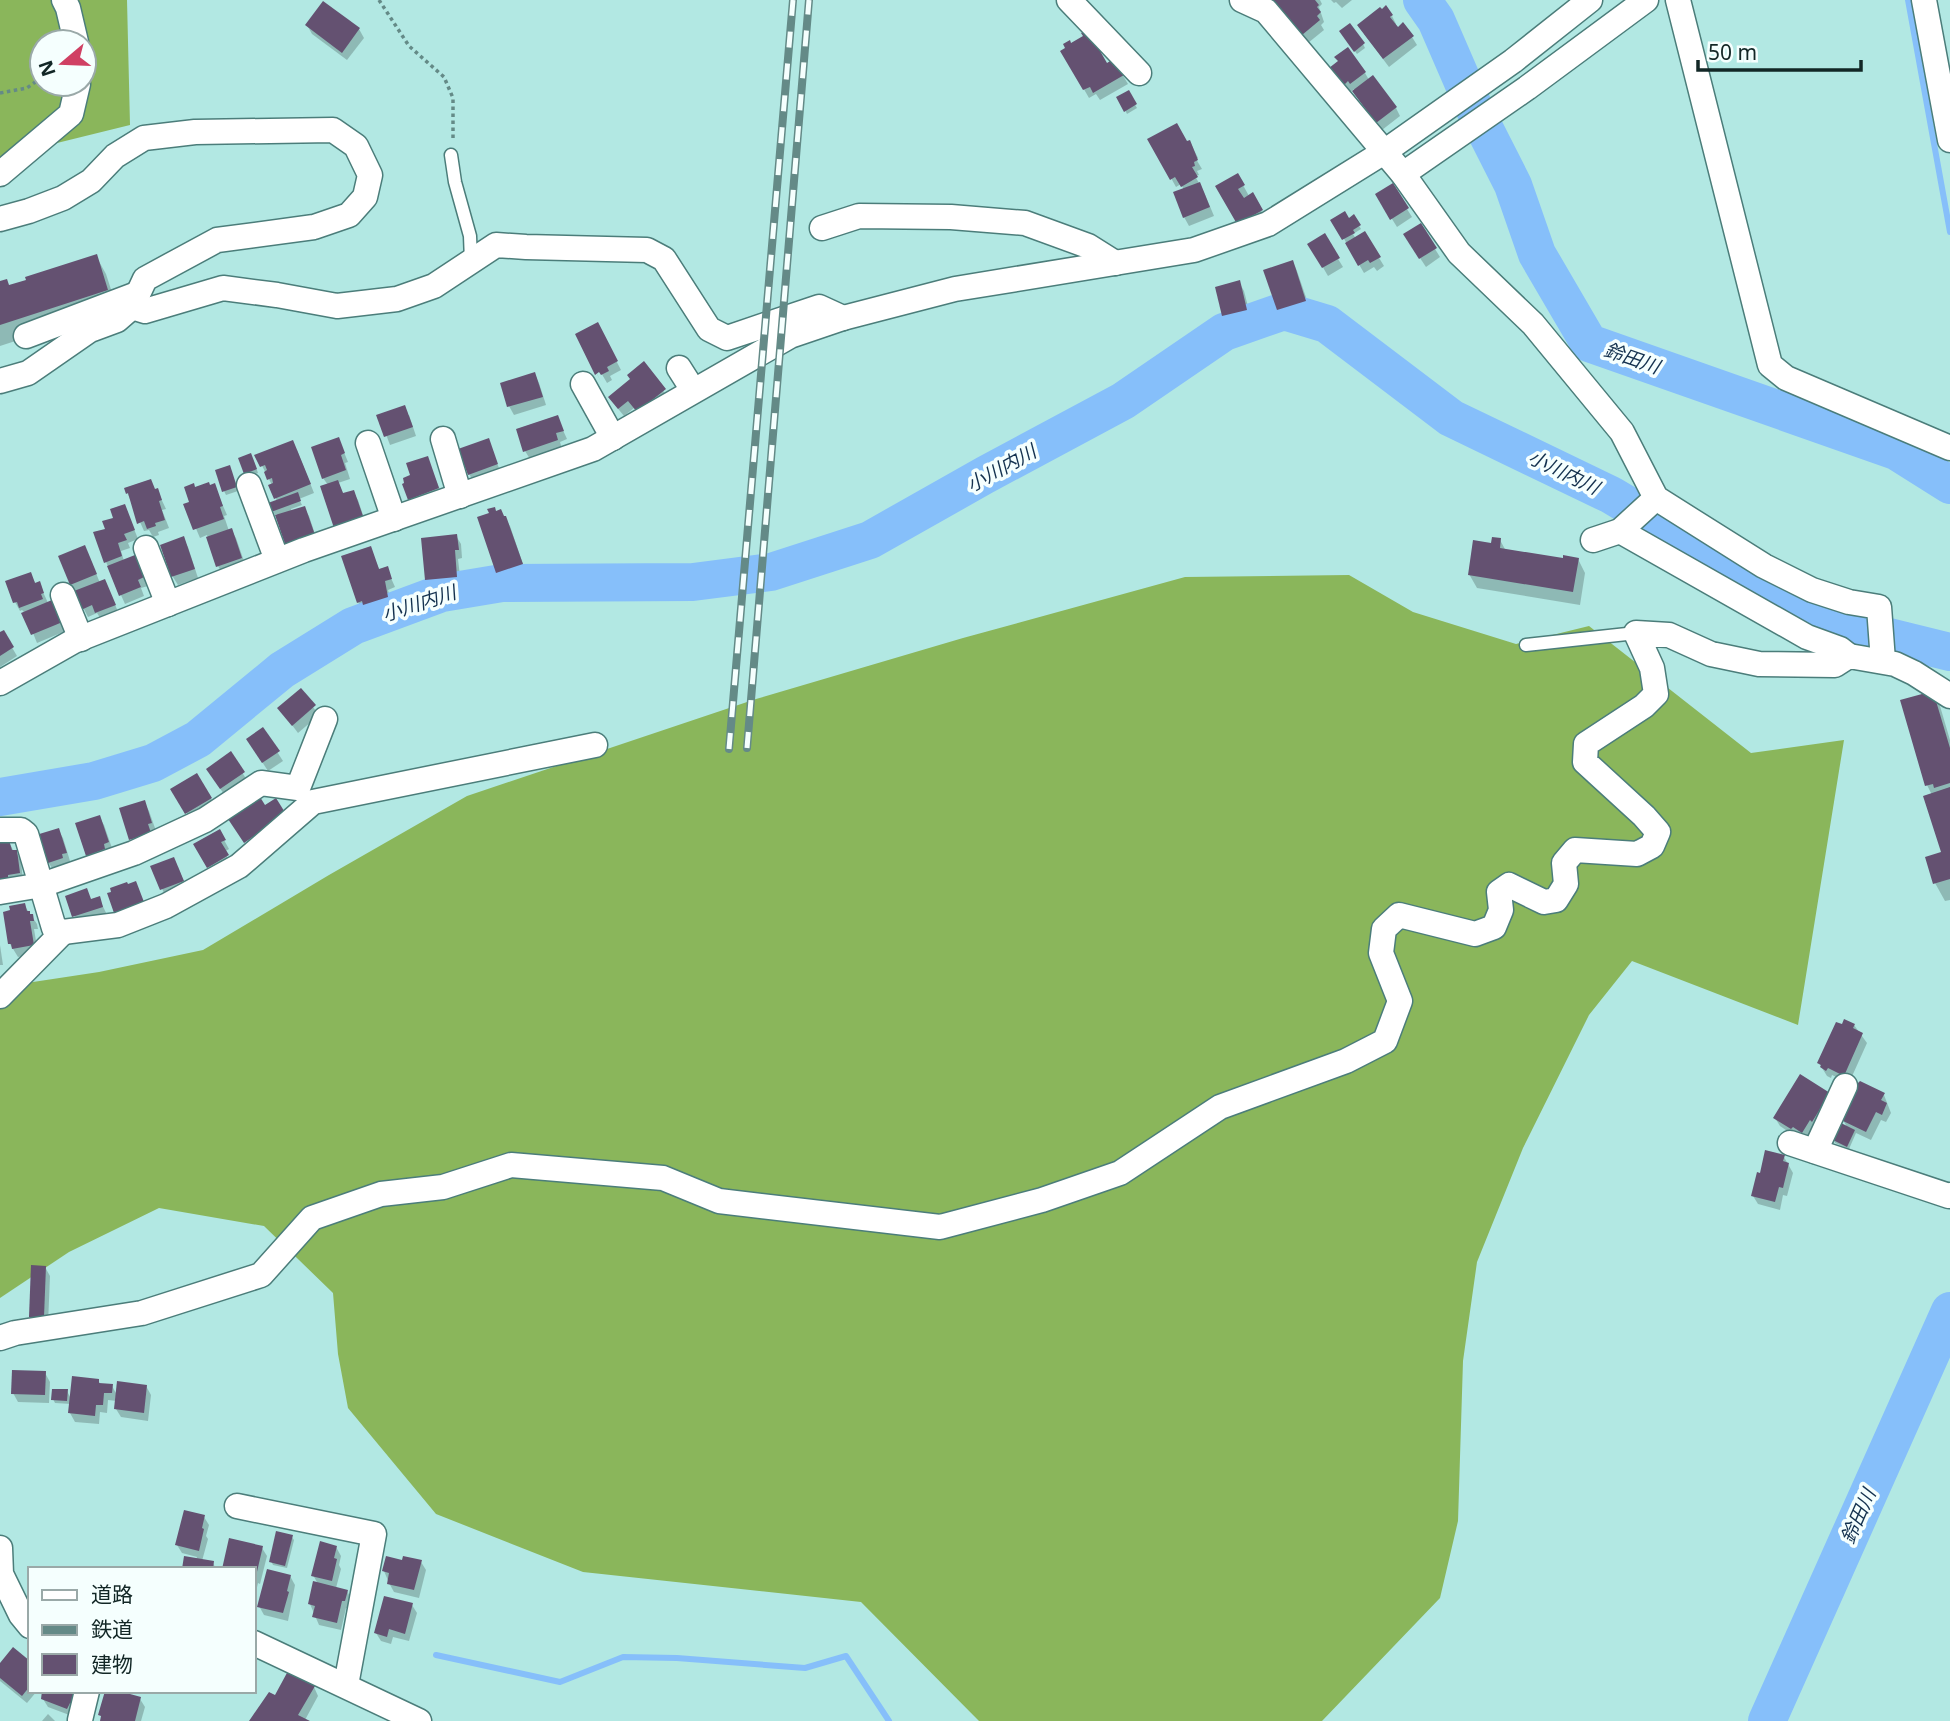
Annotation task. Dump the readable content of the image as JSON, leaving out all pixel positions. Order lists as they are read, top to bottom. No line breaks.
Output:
{"water":["鈴田川","小川内川"],"legend":["道路","鉄道","建物"],"scale_bar":"50 m","north":"left"}
